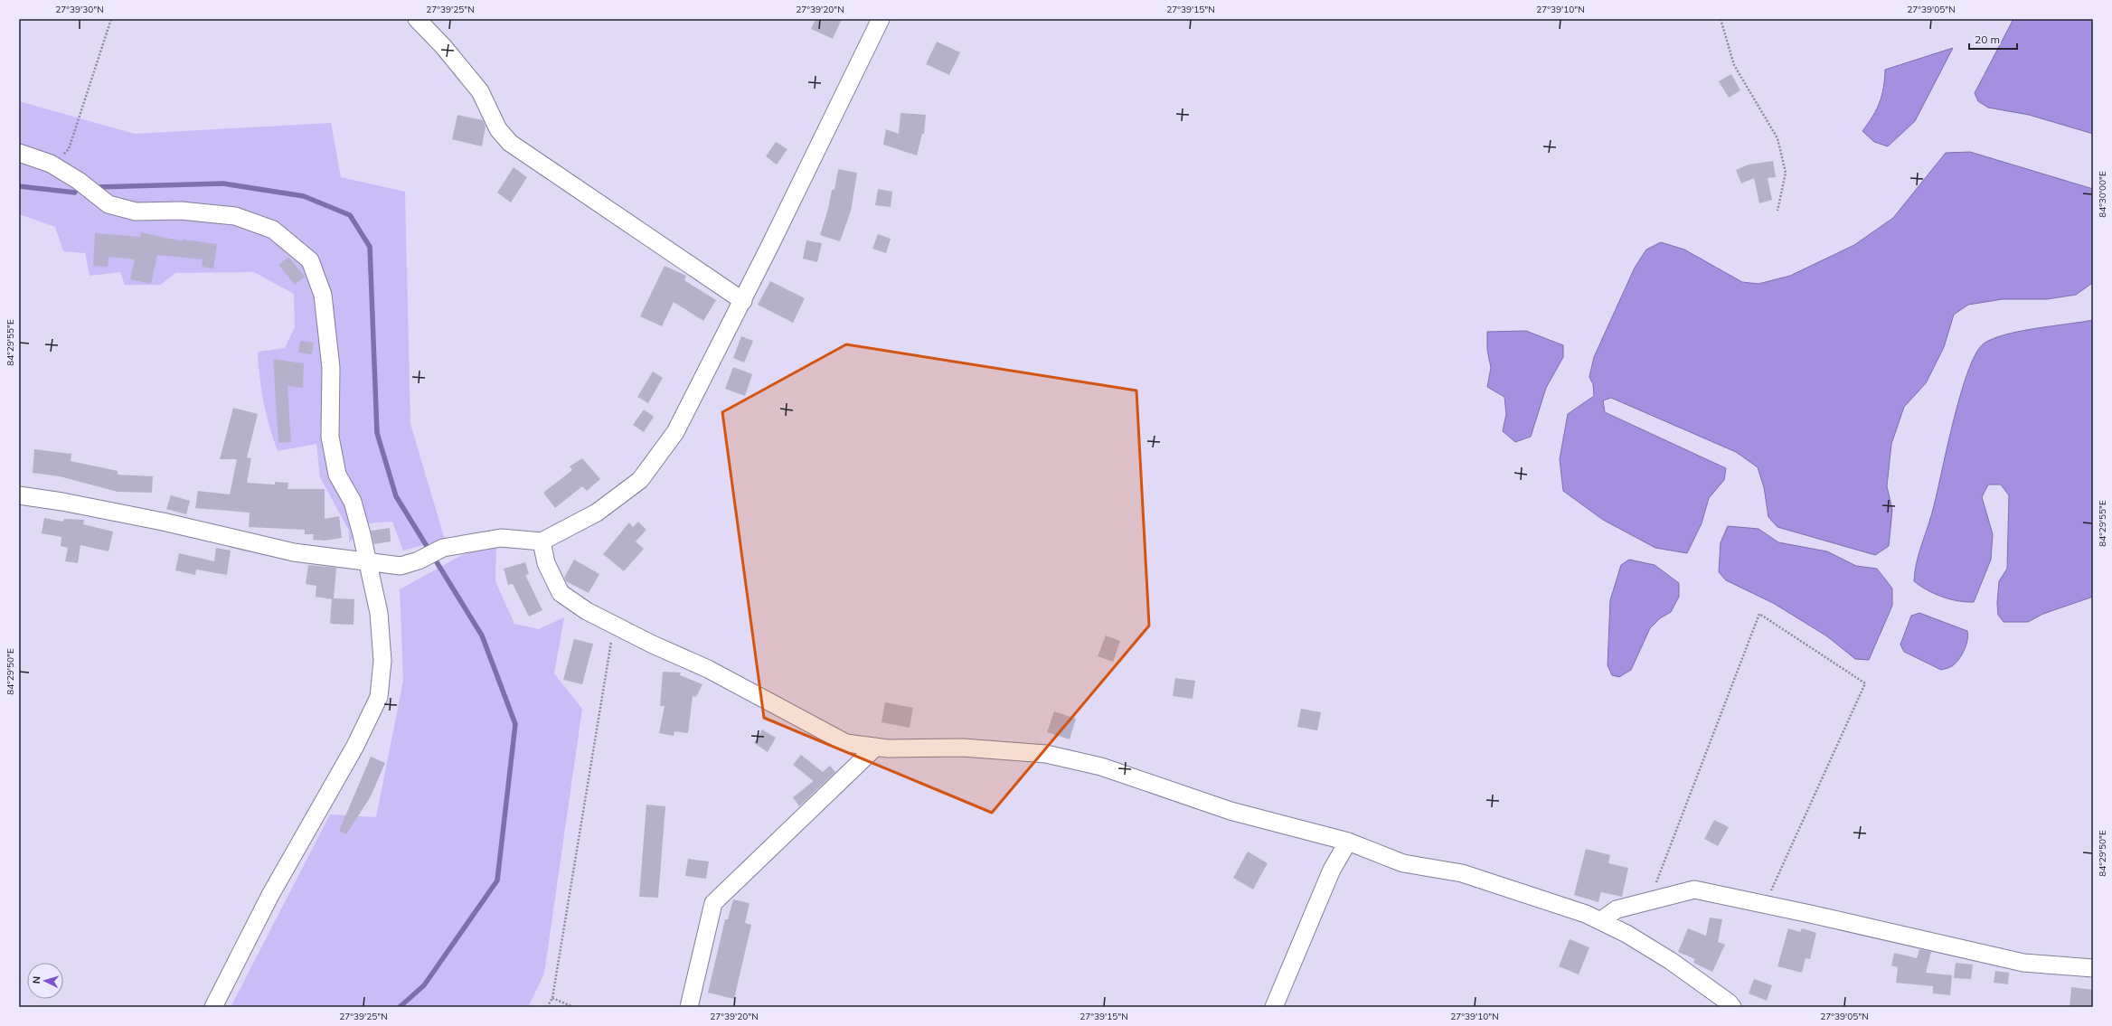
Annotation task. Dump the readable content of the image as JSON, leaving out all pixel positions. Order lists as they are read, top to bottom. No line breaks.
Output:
{"scale_bar":"20 m","north":"left","coordinates":["27°39'30\"N","27°39'25\"N","27°39'20\"N","27°39'15\"N","27°39'10\"N","27°39'05\"N","84°30'00\"E","84°29'55\"E","84°29'50\"E"]}
